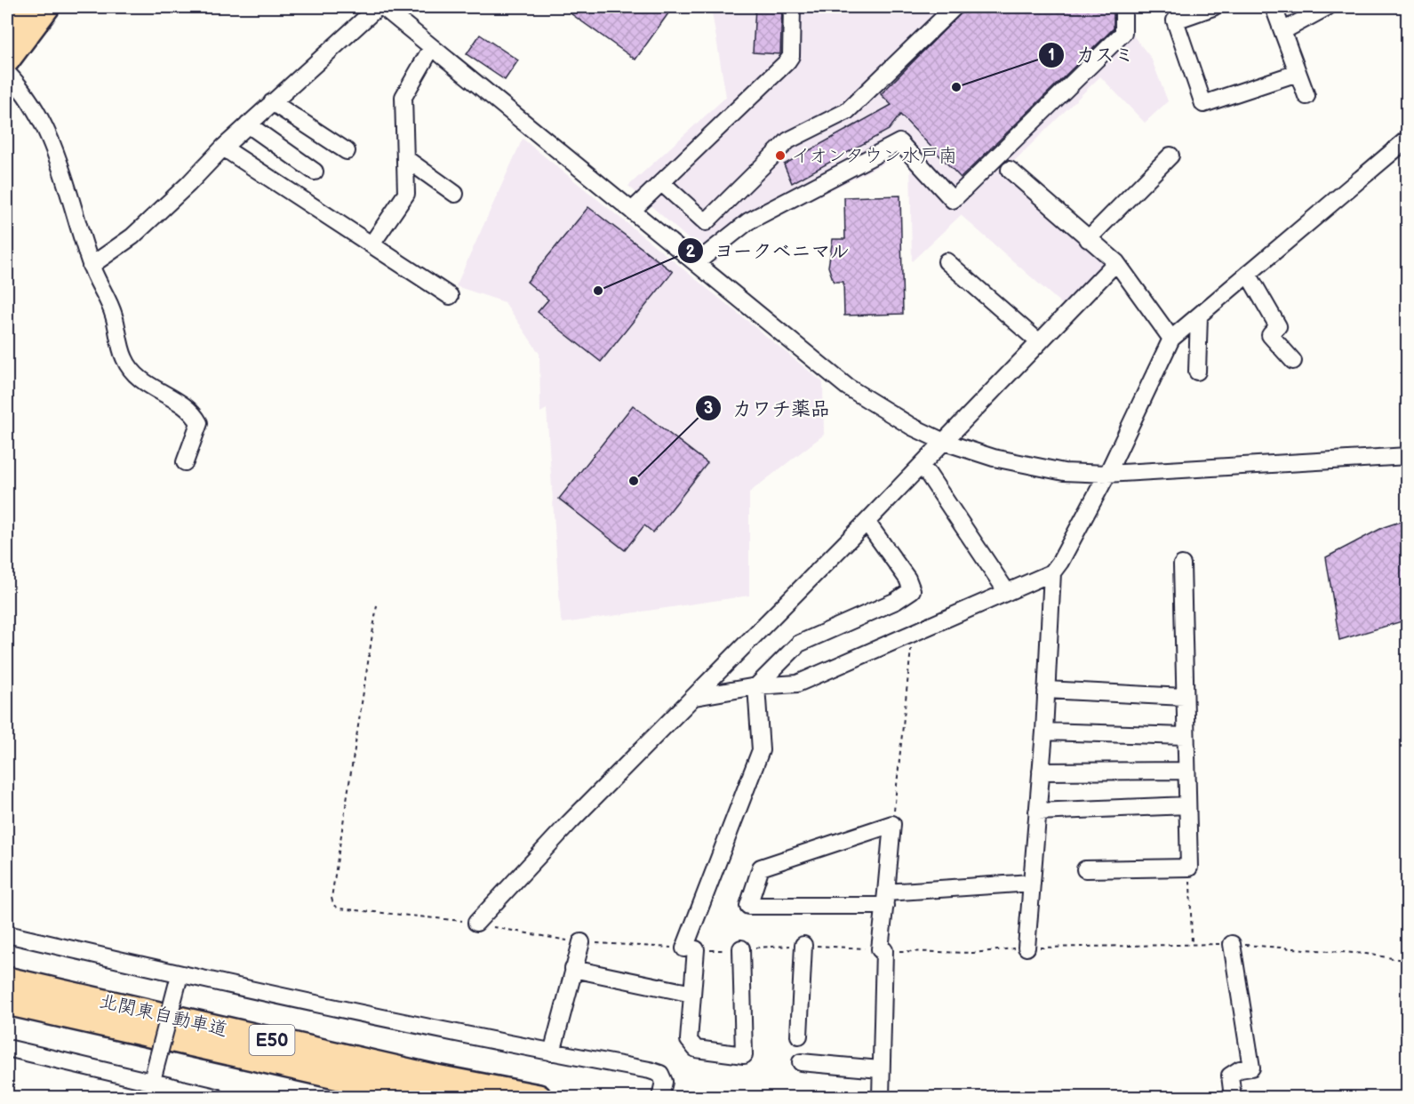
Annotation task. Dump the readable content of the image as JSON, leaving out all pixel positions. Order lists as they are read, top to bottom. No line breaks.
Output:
{"streets":{"highway":["北関東自動車道","E50"]},"places":["カスミ","イオンタウン水戸南","ヨークベニマル","カワチ薬品"]}
